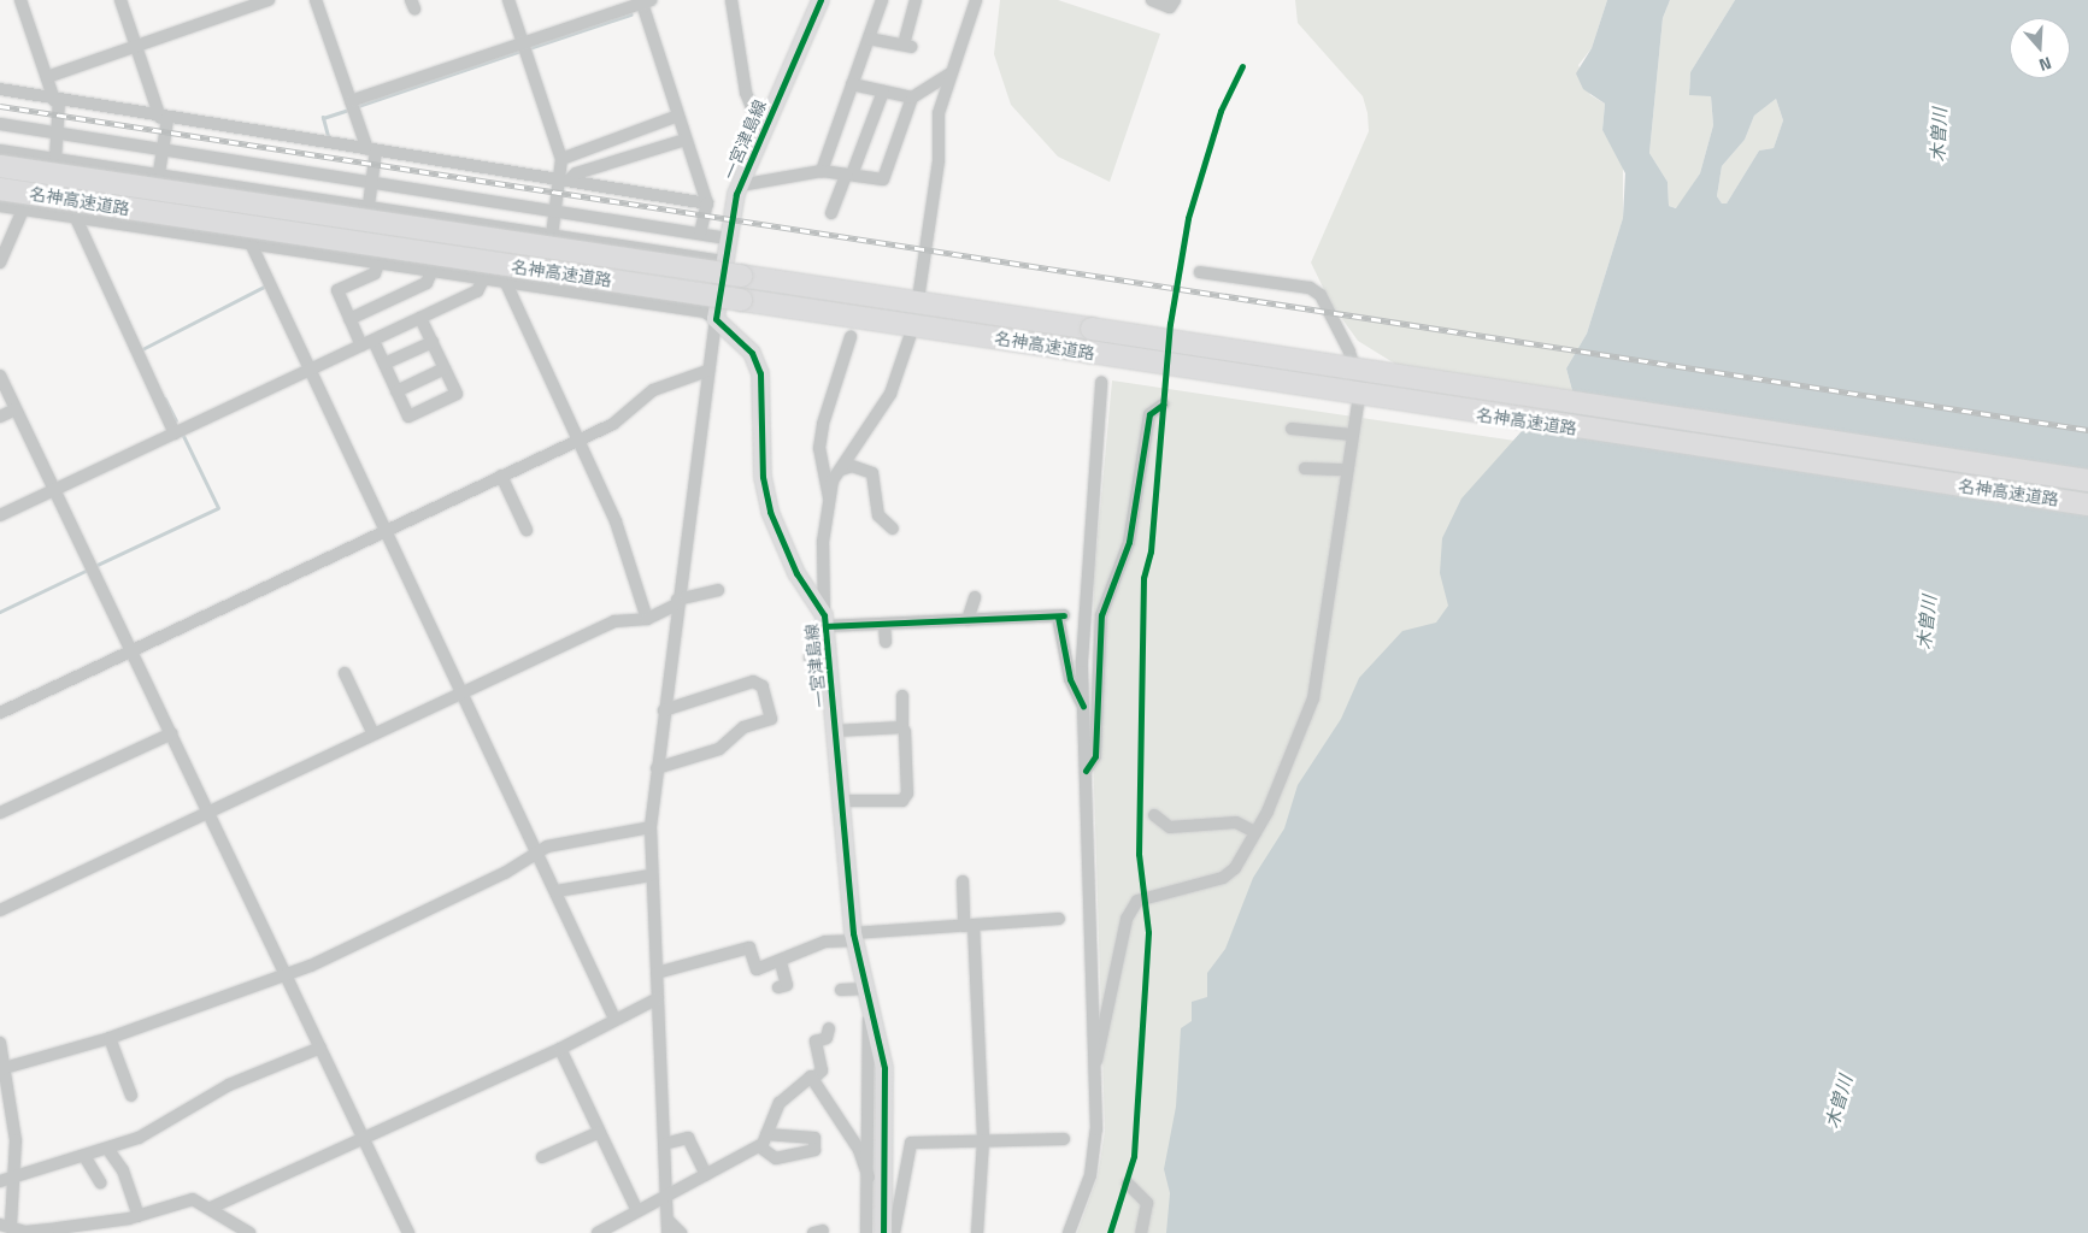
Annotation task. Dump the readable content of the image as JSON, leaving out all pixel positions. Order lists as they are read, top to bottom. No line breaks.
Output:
{"streets":{"highway":["名神高速道路"],"main road":["一宮津島線"]},"water":["木曽川"],"north":"bottom"}
